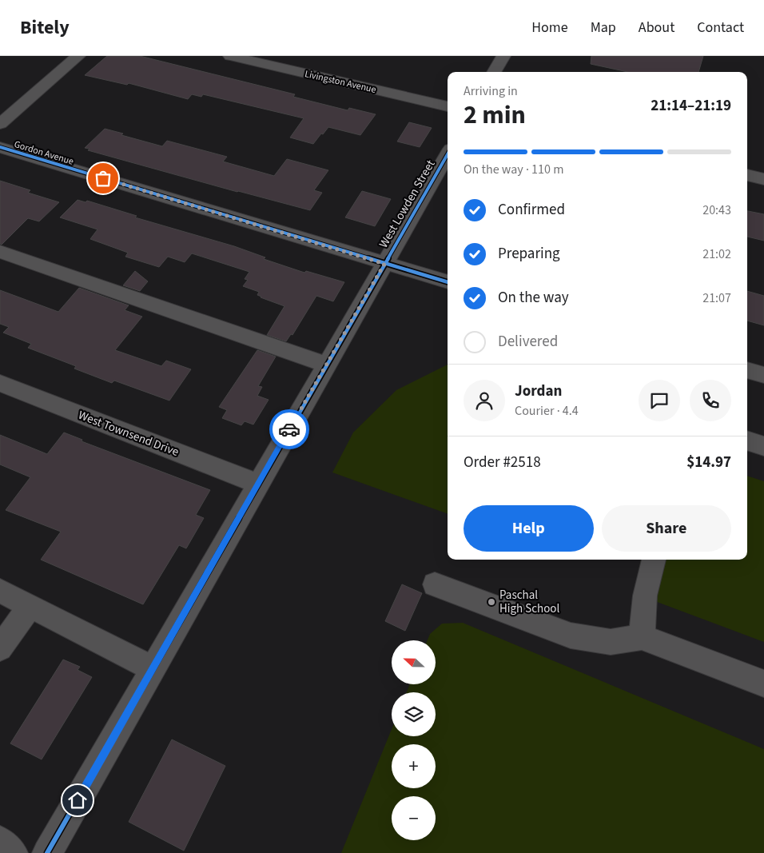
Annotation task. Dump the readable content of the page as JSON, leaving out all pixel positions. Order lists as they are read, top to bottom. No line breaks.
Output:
{"streets":{"street":["Livingston Avenue","Gordon Avenue","West Lowden Street","West Townsend Drive"]},"crossings":[["Gordon Avenue","West Lowden Street"],["West Lowden Street","West Townsend Drive"]],"places":["Paschal High School"],"north":"left","page":{"header":"Bitely","nav":["Home","Map","About","Contact"],"heading":["2 min","Arriving in","21:14–21:19"],"panel":["Jordan","Courier · 4.4","Order #2518","$14.97"],"bar":"On the way · 110 m","list":[["Confirmed","20:43"],["Preparing","21:02"],["On the way","21:07"],"Delivered"],"buttons":["Help","Share"],"map_buttons":["+","−"]}}
